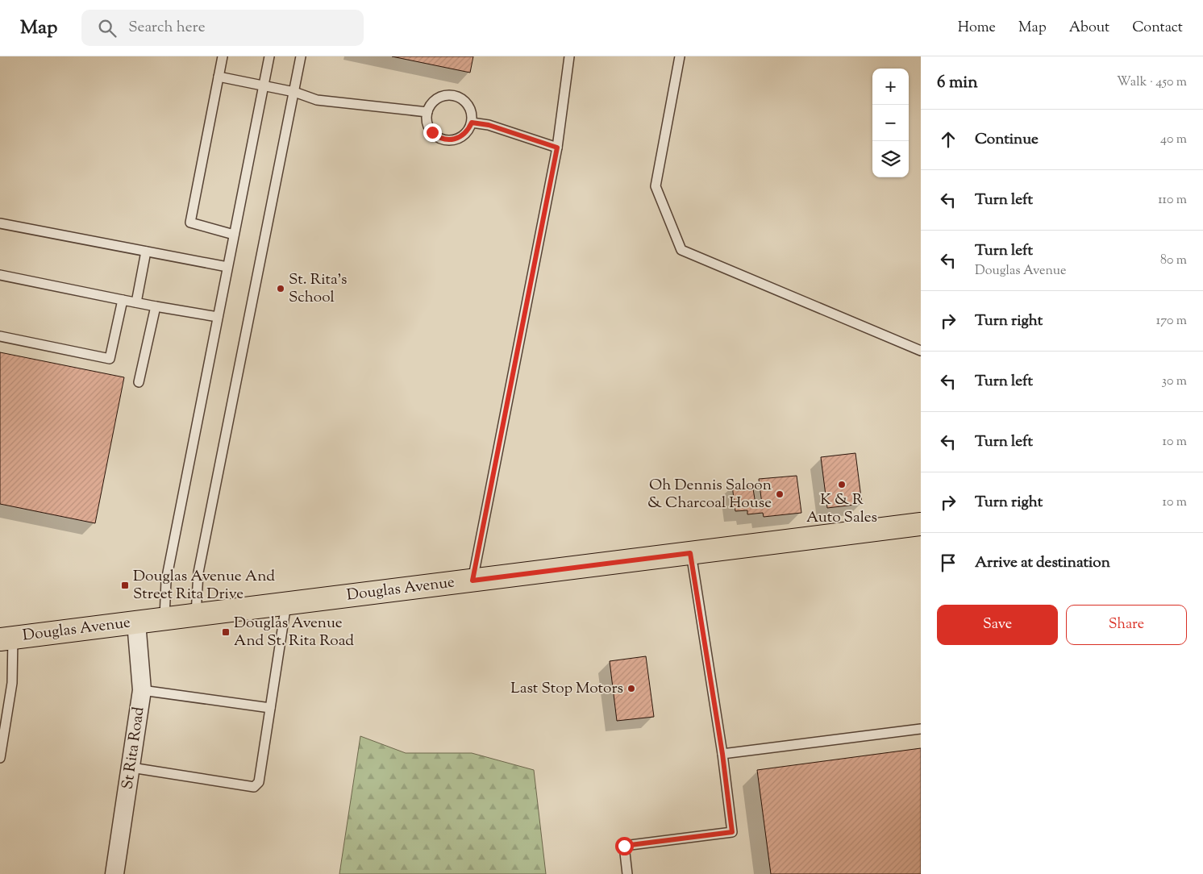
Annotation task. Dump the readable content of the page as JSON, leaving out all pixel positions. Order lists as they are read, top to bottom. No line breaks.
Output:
{"streets":{"main road":["Douglas Avenue"],"street":["St Rita Road"]},"crossings":[["Douglas Avenue","St Rita Road"]],"places":{"other":["St. Rita's School","K & R Auto Sales","Oh Dennis Saloon & Charcoal House","Last Stop Motors"],"transit":["Douglas Avenue And Street Rita Drive","Douglas Avenue And St. Rita Road"]},"page":{"header":"Map","search":"Search here","nav":["Home","Map","About","Contact"],"heading":["6 min","Walk · 450 m"],"map_buttons":["+","−"],"list":[["Continue","40 m"],["Turn left","110 m"],["Turn left","Douglas Avenue","80 m"],["Turn right","170 m"],["Turn left","30 m"],["Turn left","10 m"],["Turn right","10 m"],"Arrive at destination"],"buttons":["Save","Share"]}}
